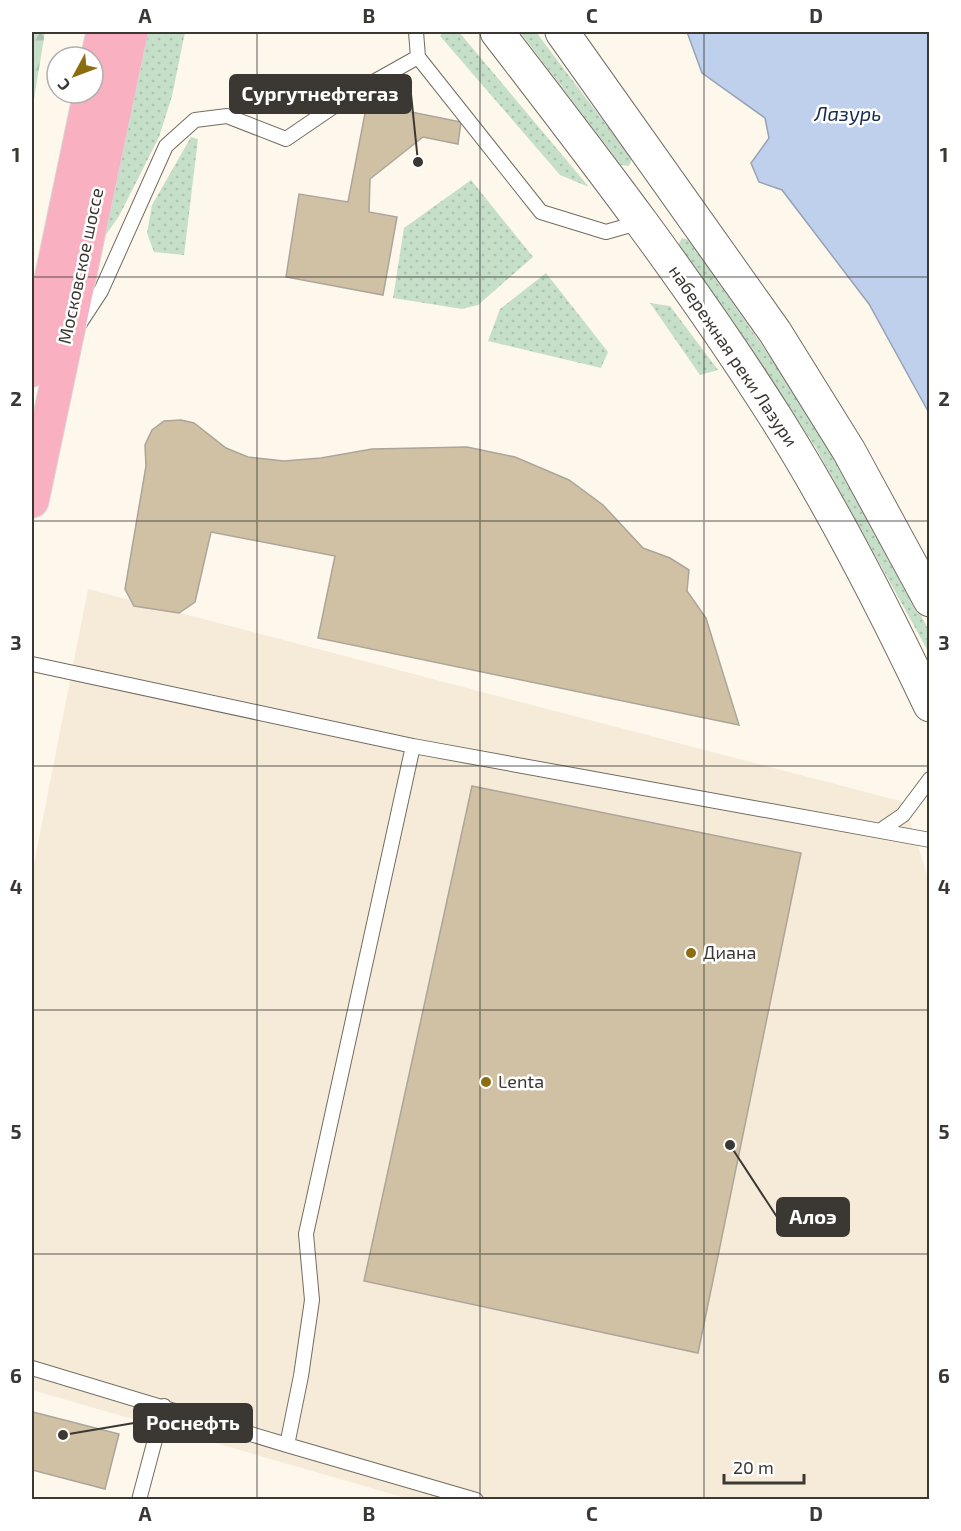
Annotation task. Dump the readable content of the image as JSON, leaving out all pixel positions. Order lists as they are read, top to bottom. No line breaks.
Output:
{"streets":{"main road":["Московское шоссе","набережная реки Лазури"]},"water":["Лазурь"],"places":["Сургутнефтегаз","Диана","Lenta","Алоэ","Роснефть"],"scale_bar":"20 m","north":"bottom left","grid":{"columns":["A","B","C","D"],"rows":["1","2","3","4","5","6"]}}
